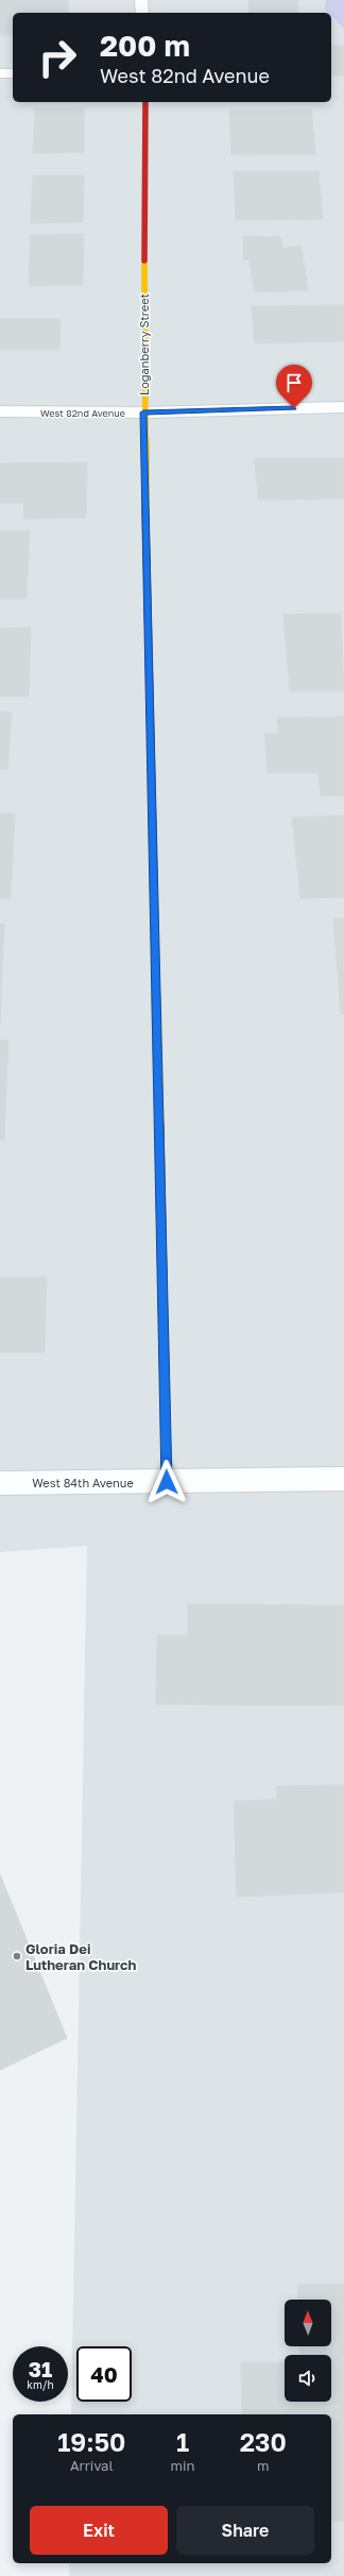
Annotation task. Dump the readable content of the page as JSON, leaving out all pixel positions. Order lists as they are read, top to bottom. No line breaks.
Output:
{"streets":{"street":["Loganberry Street","West 82nd Avenue","West 84th Avenue"]},"crossings":[["Loganberry Street","West 82nd Avenue"],["Loganberry Street","West 84th Avenue"]],"places":["Gloria Dei Lutheran Church"],"north":"top","page":{"turn":["200 m","West 82nd Avenue"],"speed":"31 km/h","limit":"40","eta":["19:50","Arrival","1","min","230","m"],"buttons":["Exit","Share"]}}
